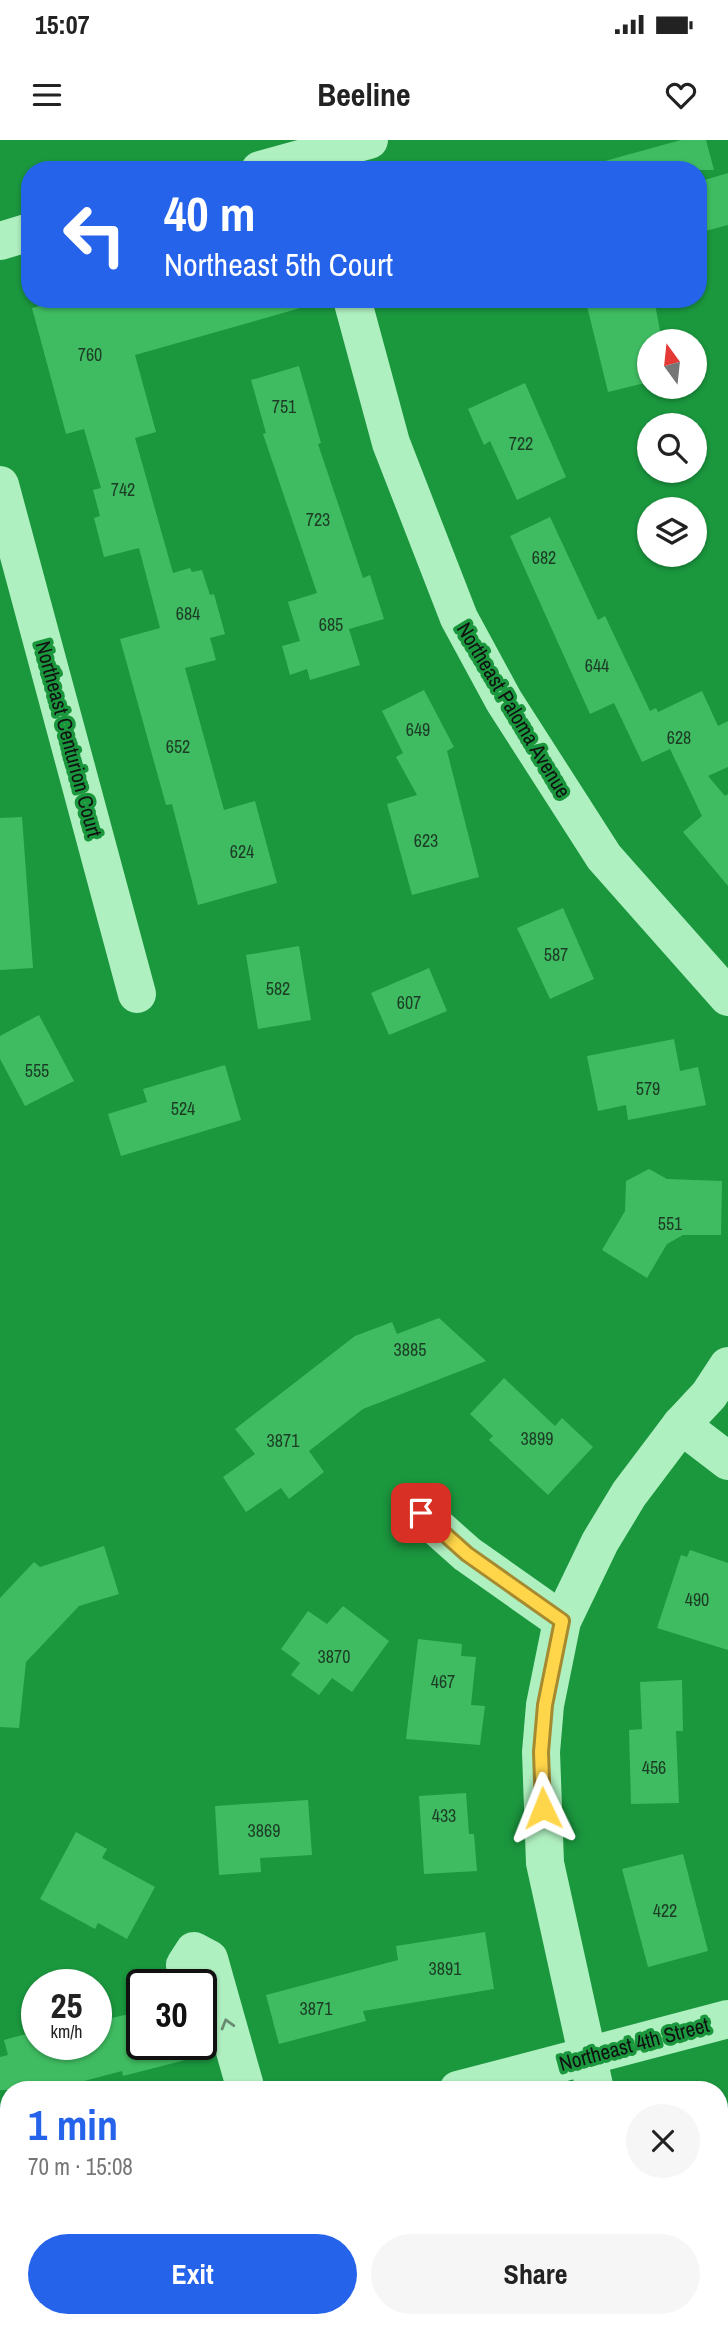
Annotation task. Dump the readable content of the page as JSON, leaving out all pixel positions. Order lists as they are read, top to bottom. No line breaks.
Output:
{"streets":{"street":["Northeast Paloma Avenue","Northeast Centurion Court","Northeast 4th Street"]},"house_numbers":["760","751","722","742","723","682","684","685","644","649","628","652","623","624","587","582","607","555","579","524","551","3885","3899","3871","490","3870","467","456","433","3869","422","3891","3871"],"north":"top","page":{"status":"15:07","header":"Beeline","turn":["40 m","Northeast 5th Court"],"speed":"25 km/h","limit":"30","heading":["1 min","70 m · 15:08"],"buttons":["Exit","Share"]}}
